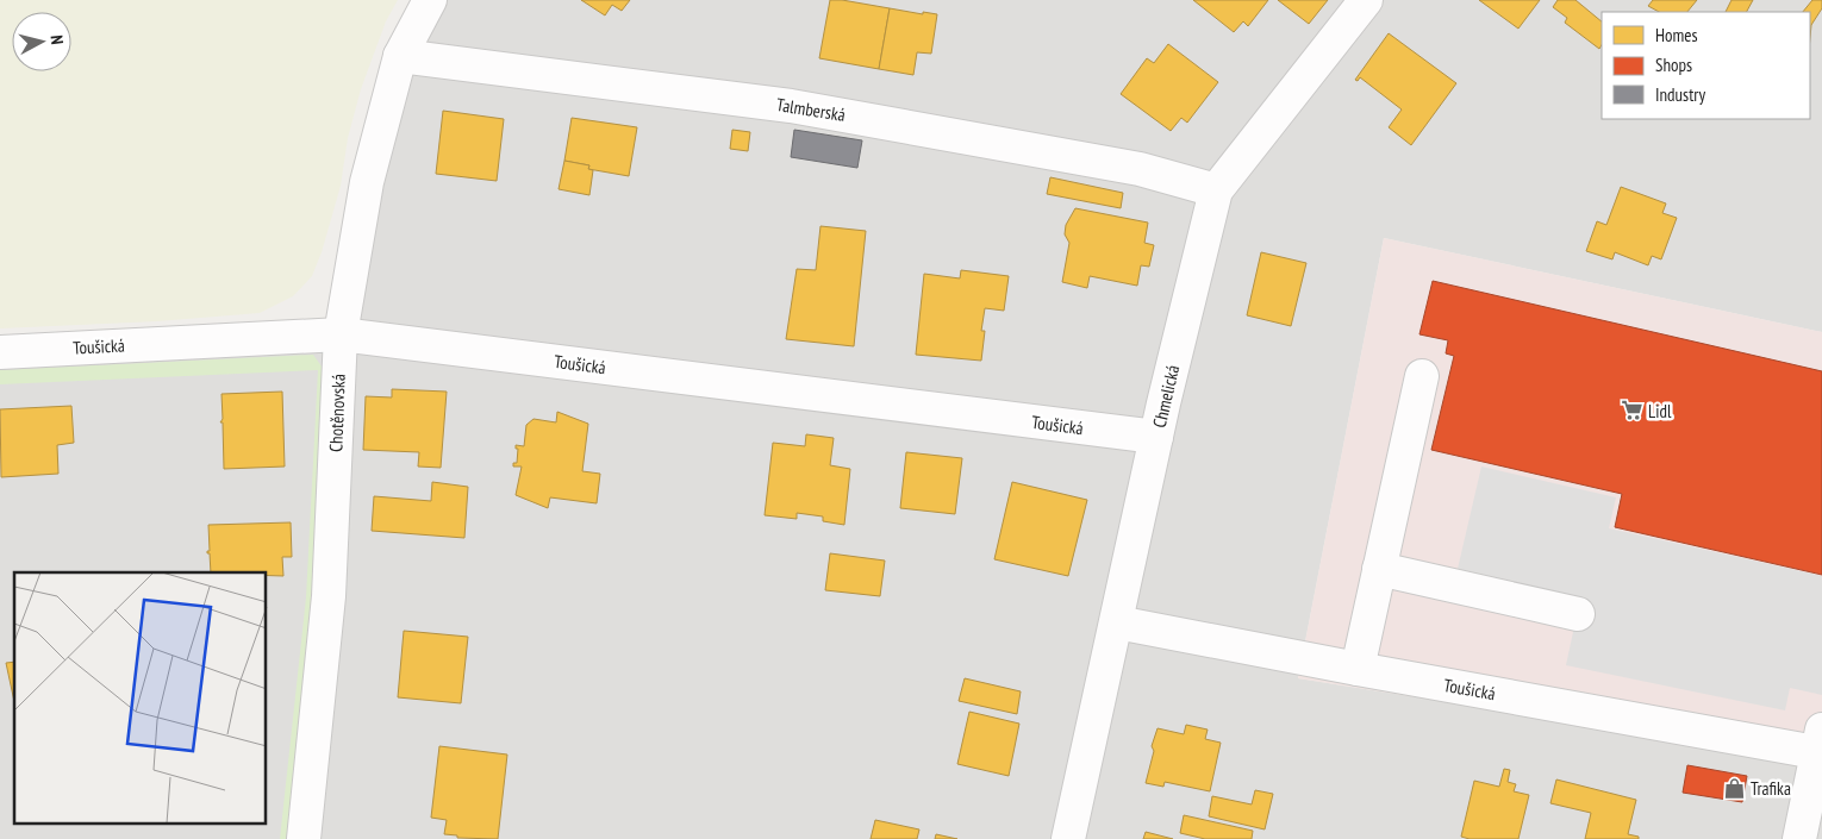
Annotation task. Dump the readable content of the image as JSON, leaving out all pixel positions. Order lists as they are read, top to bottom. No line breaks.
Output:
{"streets":{"street":["Talmberská","Toušická","Chmelická","Chotěnovská"]},"crossings":[["Talmberská","Chmelická"],["Talmberská","Chotěnovská"],["Toušická","Chmelická"],["Toušická","Chotěnovská"]],"places":{"supermarket":["Lidl"],"shop":["Trafika"]},"legend":["Homes","Shops","Industry"],"north":"right"}
